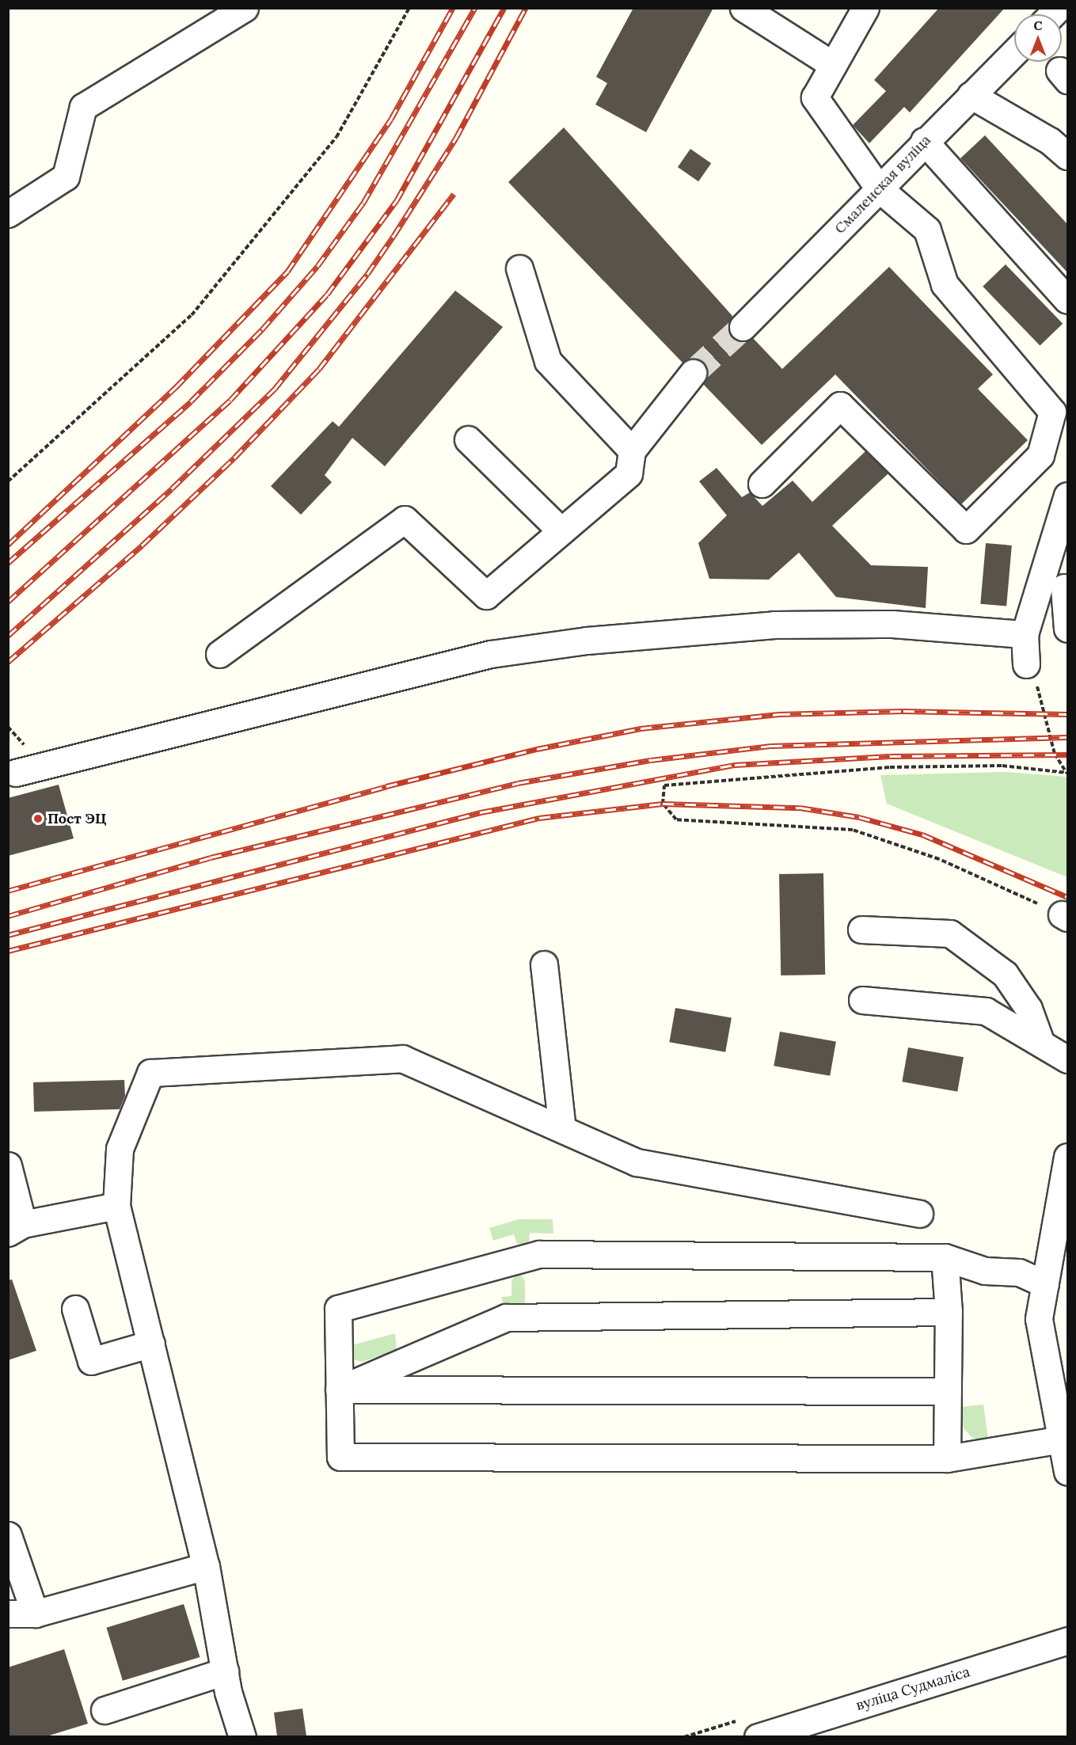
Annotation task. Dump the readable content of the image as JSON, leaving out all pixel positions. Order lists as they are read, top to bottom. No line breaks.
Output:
{"streets":{"street":["Смаленская вуліца","вуліца Судмаліса"]},"places":["Пост ЭЦ"],"north":"top"}
